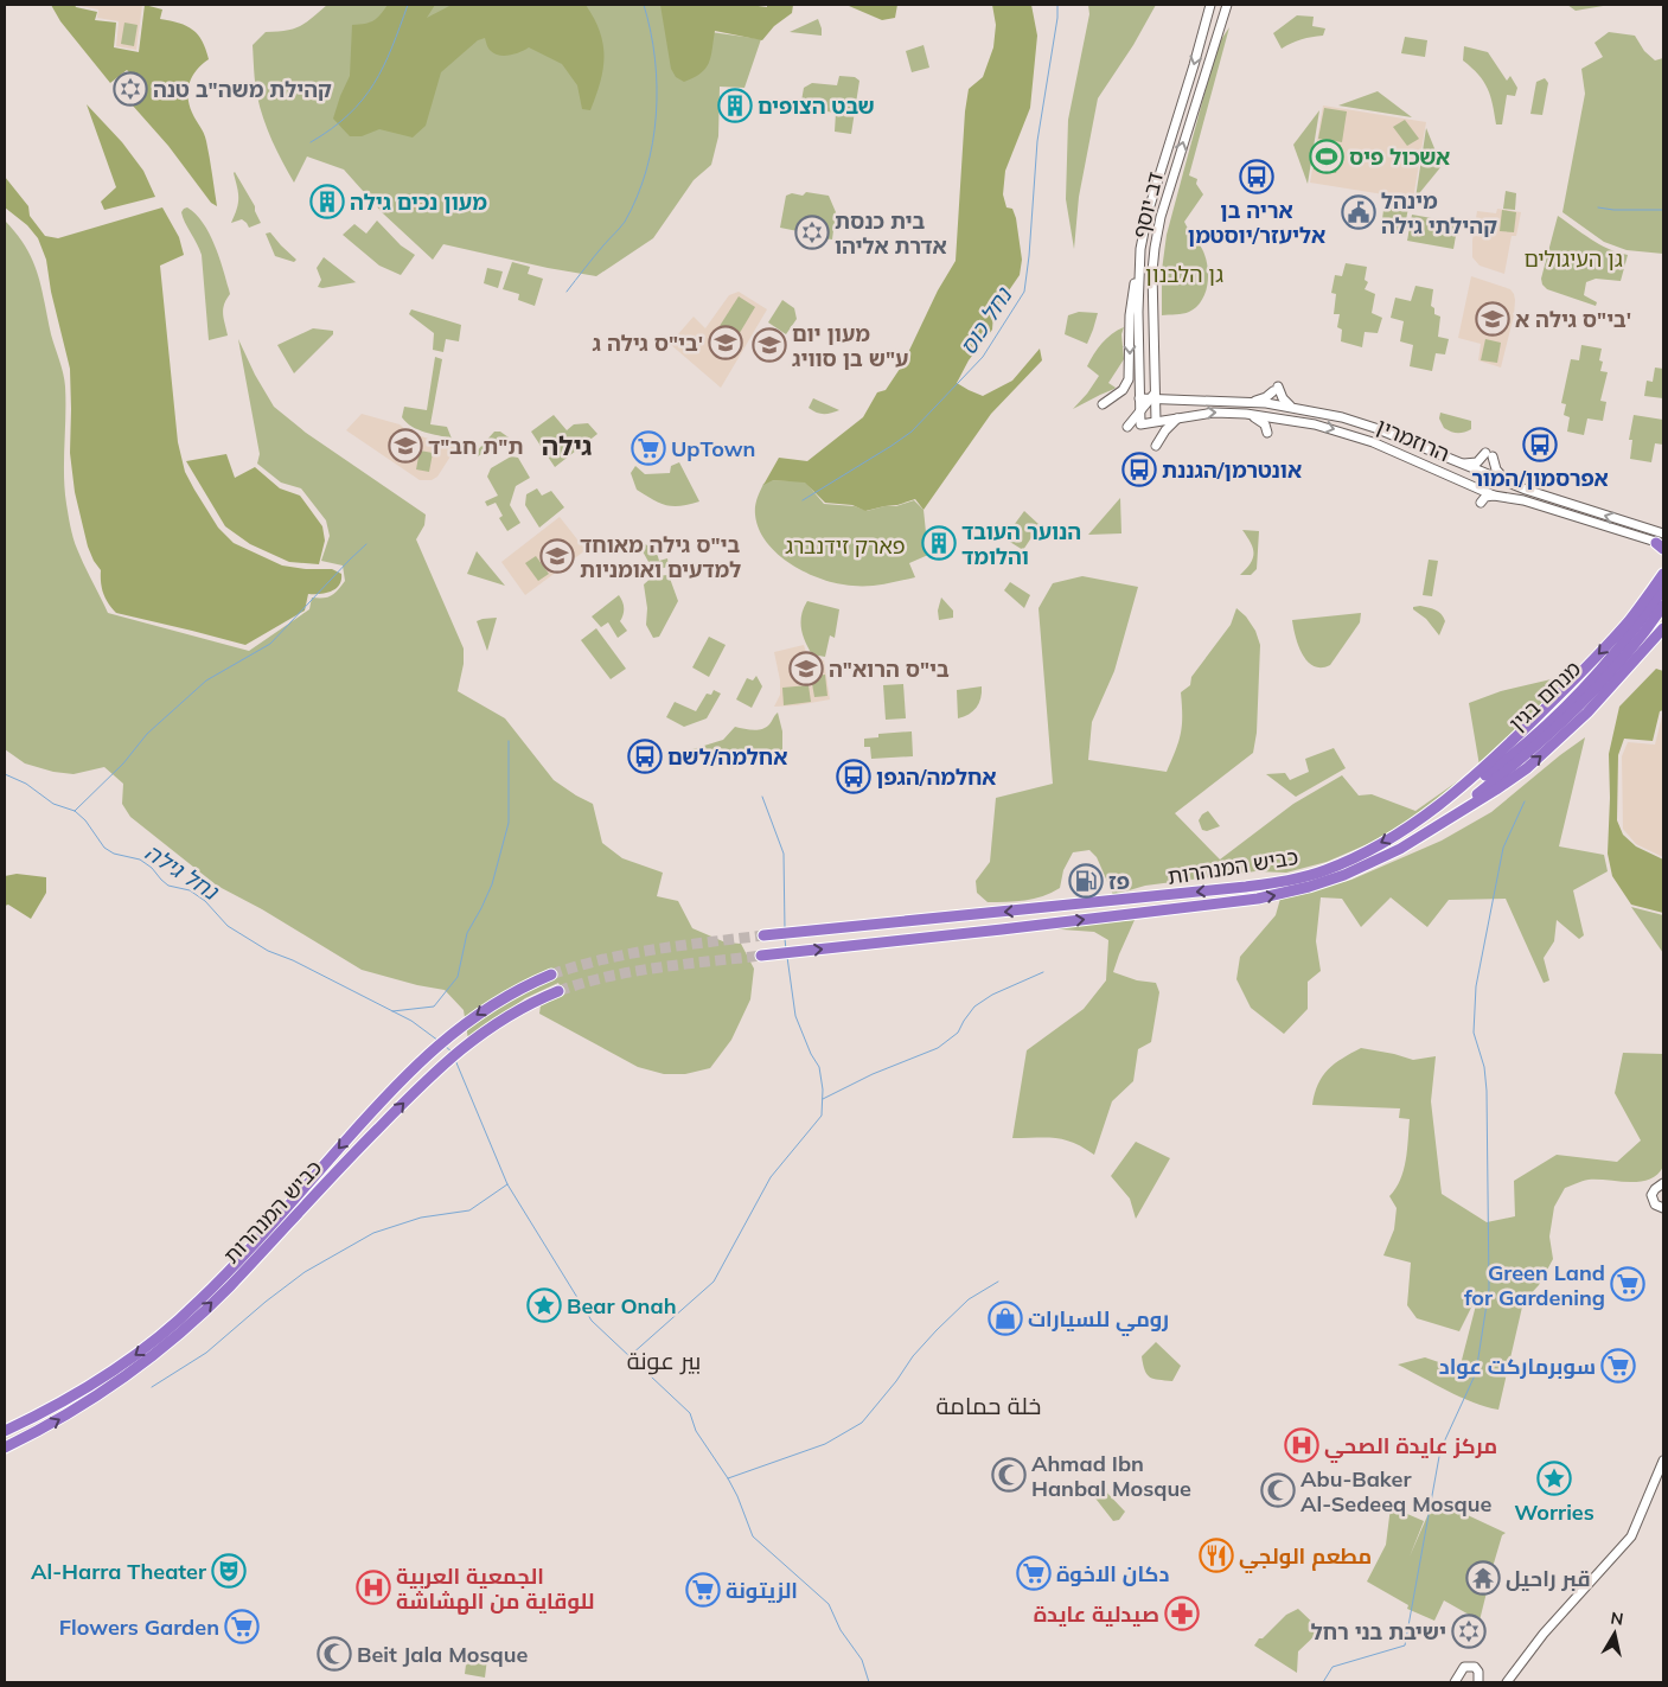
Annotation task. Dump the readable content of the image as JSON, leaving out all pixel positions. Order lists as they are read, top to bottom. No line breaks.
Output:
{"streets":{"highway":["מנחם בגין","כביש המנהרות"],"main road":["דב יוסף","הרוזמרין"]},"crossings":[["דב יוסף","הרוזמרין"],["מנחם בגין","כביש המנהרות"]],"districts":["גילה","بير عونة","خلة حمامة"],"water":["נחל כוס","נחל גילה"],"parks":["גן העיגולים","גן הלבנון","פארק זידנברג"],"places":{"synagogue":["קהילת משה\"ב טנה","בית כנסת אדרת אליהו","ישיבת בני רחל"],"building":["שבט הצופים","מעון נכים גילה","הנוער העובד והלומד"],"sports":["אשכול פיס"],"bus stop":["אריה בן אליעזר/יוסטמן","אפרסמון/המור","אונטרמן/הגננת","אחלמה/לשם","אחלמה/הגפן"],"public building":["מינהל קהילתי גילה"],"school or university":["בי\"ס גילה א'","בי\"ס גילה ג'","מעון יום ע\"ש בן סוויג","ת\"ת חב\"ד","בי\"ס גילה מאוחד למדעים ואומניות","בי\"ס הרוא\"ה"],"supermarket":["UpTown","Green Land for Gardening","سوبرماركت عواد","دكان الاخوة","الزيتونة","Flowers Garden"],"fuel station":["פז"],"place":["Bear Onah","Worries"],"shop":["رومي للسيارات"],"hospital":["مركز عايدة الصحي","الجمعية العربية للوقاية من الهشاشة"],"mosque":["Ahmad Ibn Hanbal Mosque","Abu-Baker Al-Sedeeq Mosque","Beit Jala Mosque"],"restaurant":["مطعم الولجي"],"theatre":["Al-Harra Theater"],"temple":["قبر راحيل"],"pharmacy":["صيدلية عايدة"]},"north":"top"}
